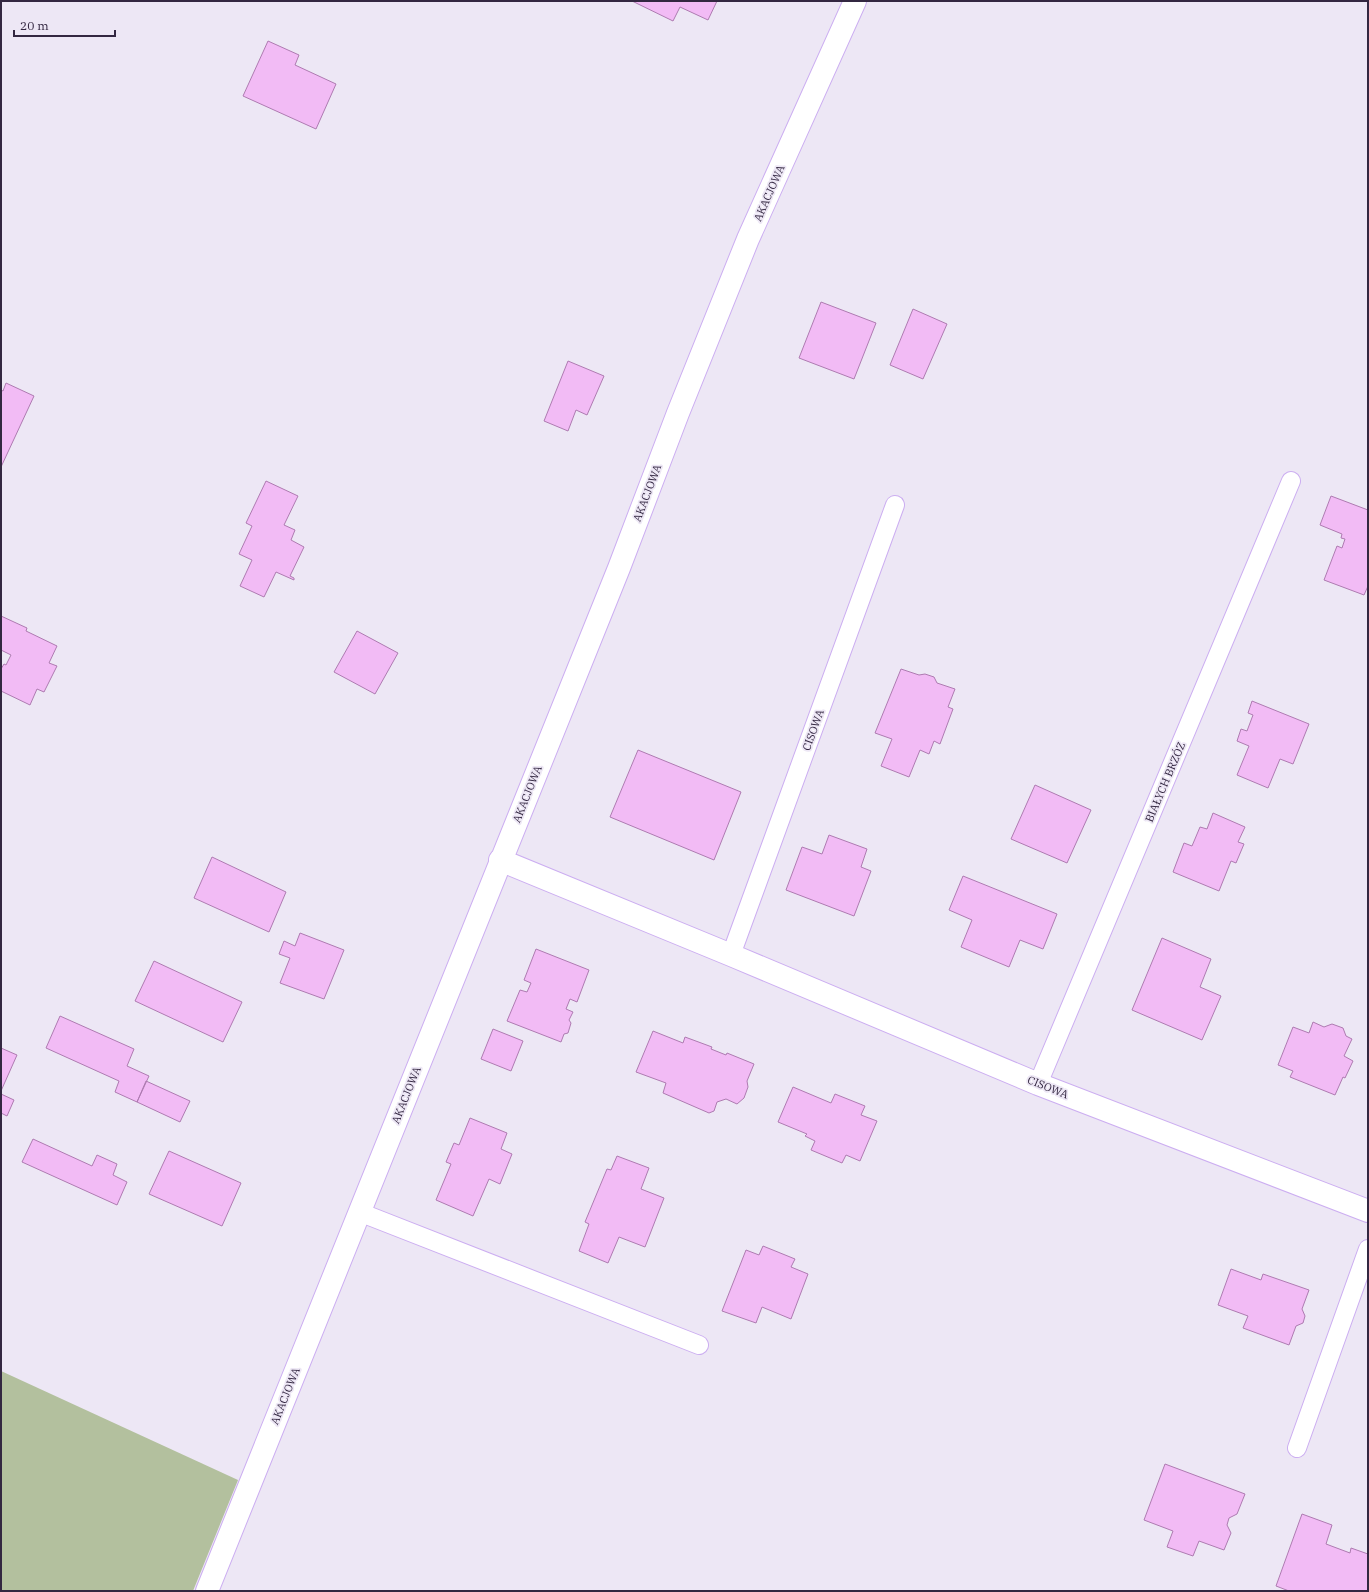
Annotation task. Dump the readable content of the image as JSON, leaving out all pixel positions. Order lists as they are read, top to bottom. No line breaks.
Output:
{"streets":{"street":["AKACJOWA","CISOWA"],"lane":["BIAŁYCH BRZÓZ"]},"crossings":[["AKACJOWA","CISOWA"],["CISOWA","BIAŁYCH BRZÓZ"]],"scale_bar":"20 m"}
